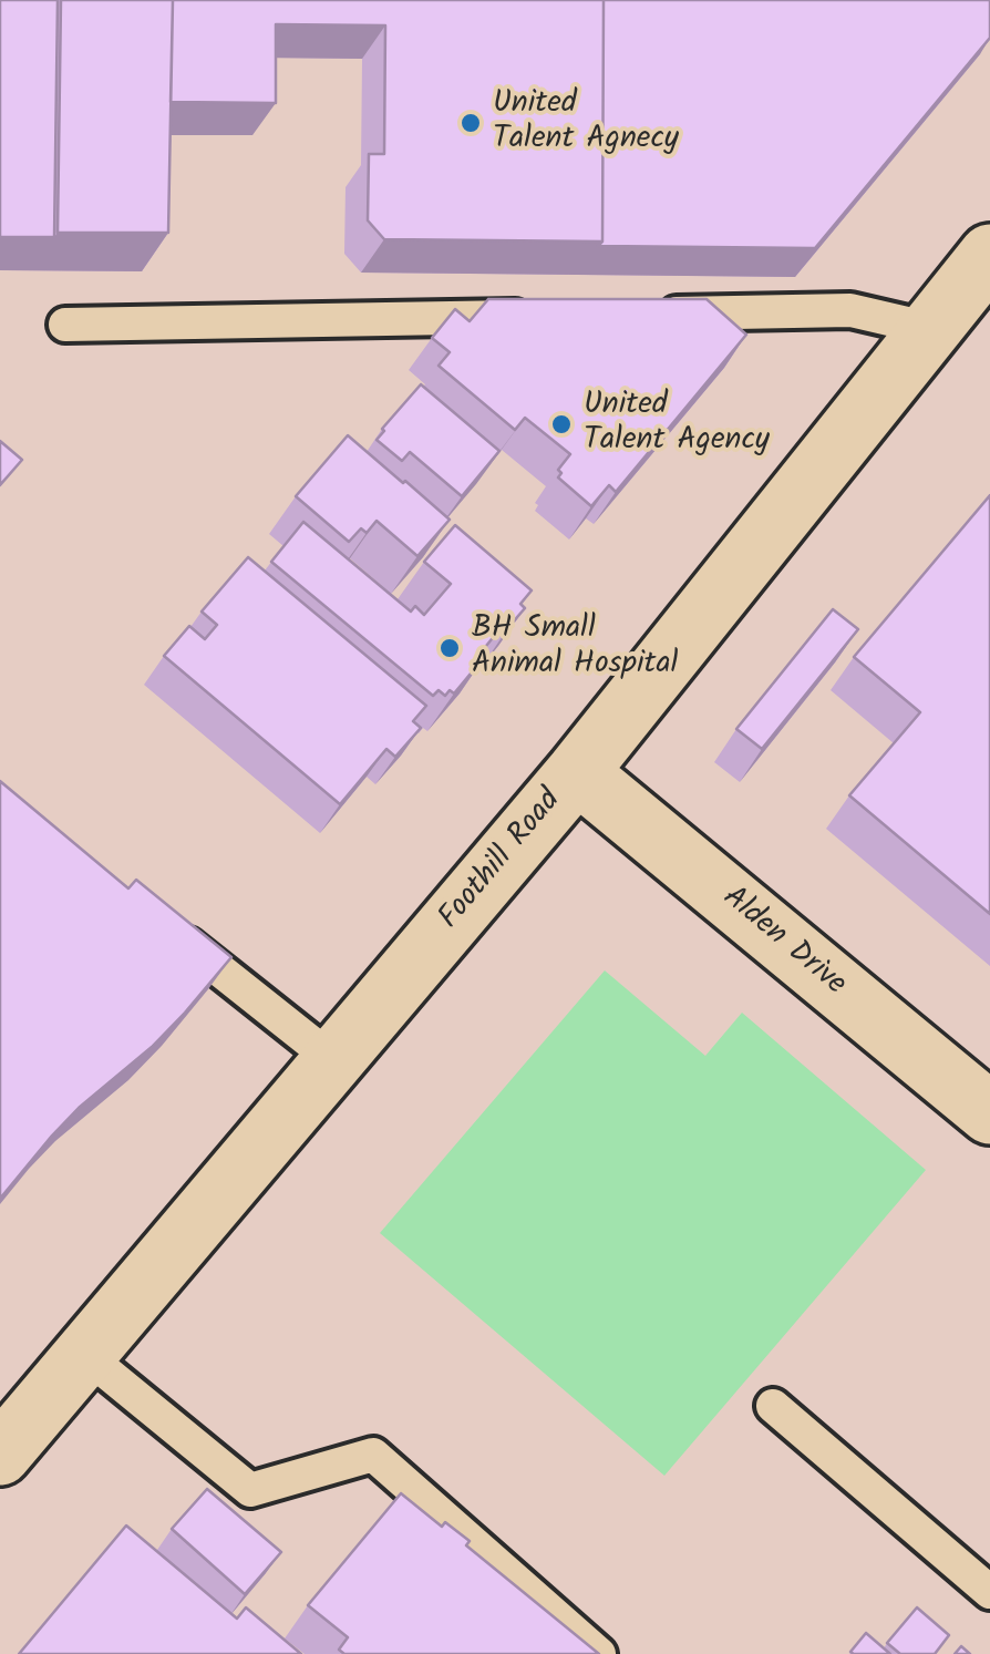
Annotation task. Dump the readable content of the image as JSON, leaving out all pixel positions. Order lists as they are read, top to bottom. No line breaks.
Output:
{"streets":{"street":["Foothill Road","Alden Drive"]},"crossings":[["Foothill Road","Alden Drive"]],"places":["United Talent Agnecy","United Talent Agency","BH Small Animal Hospital"]}
